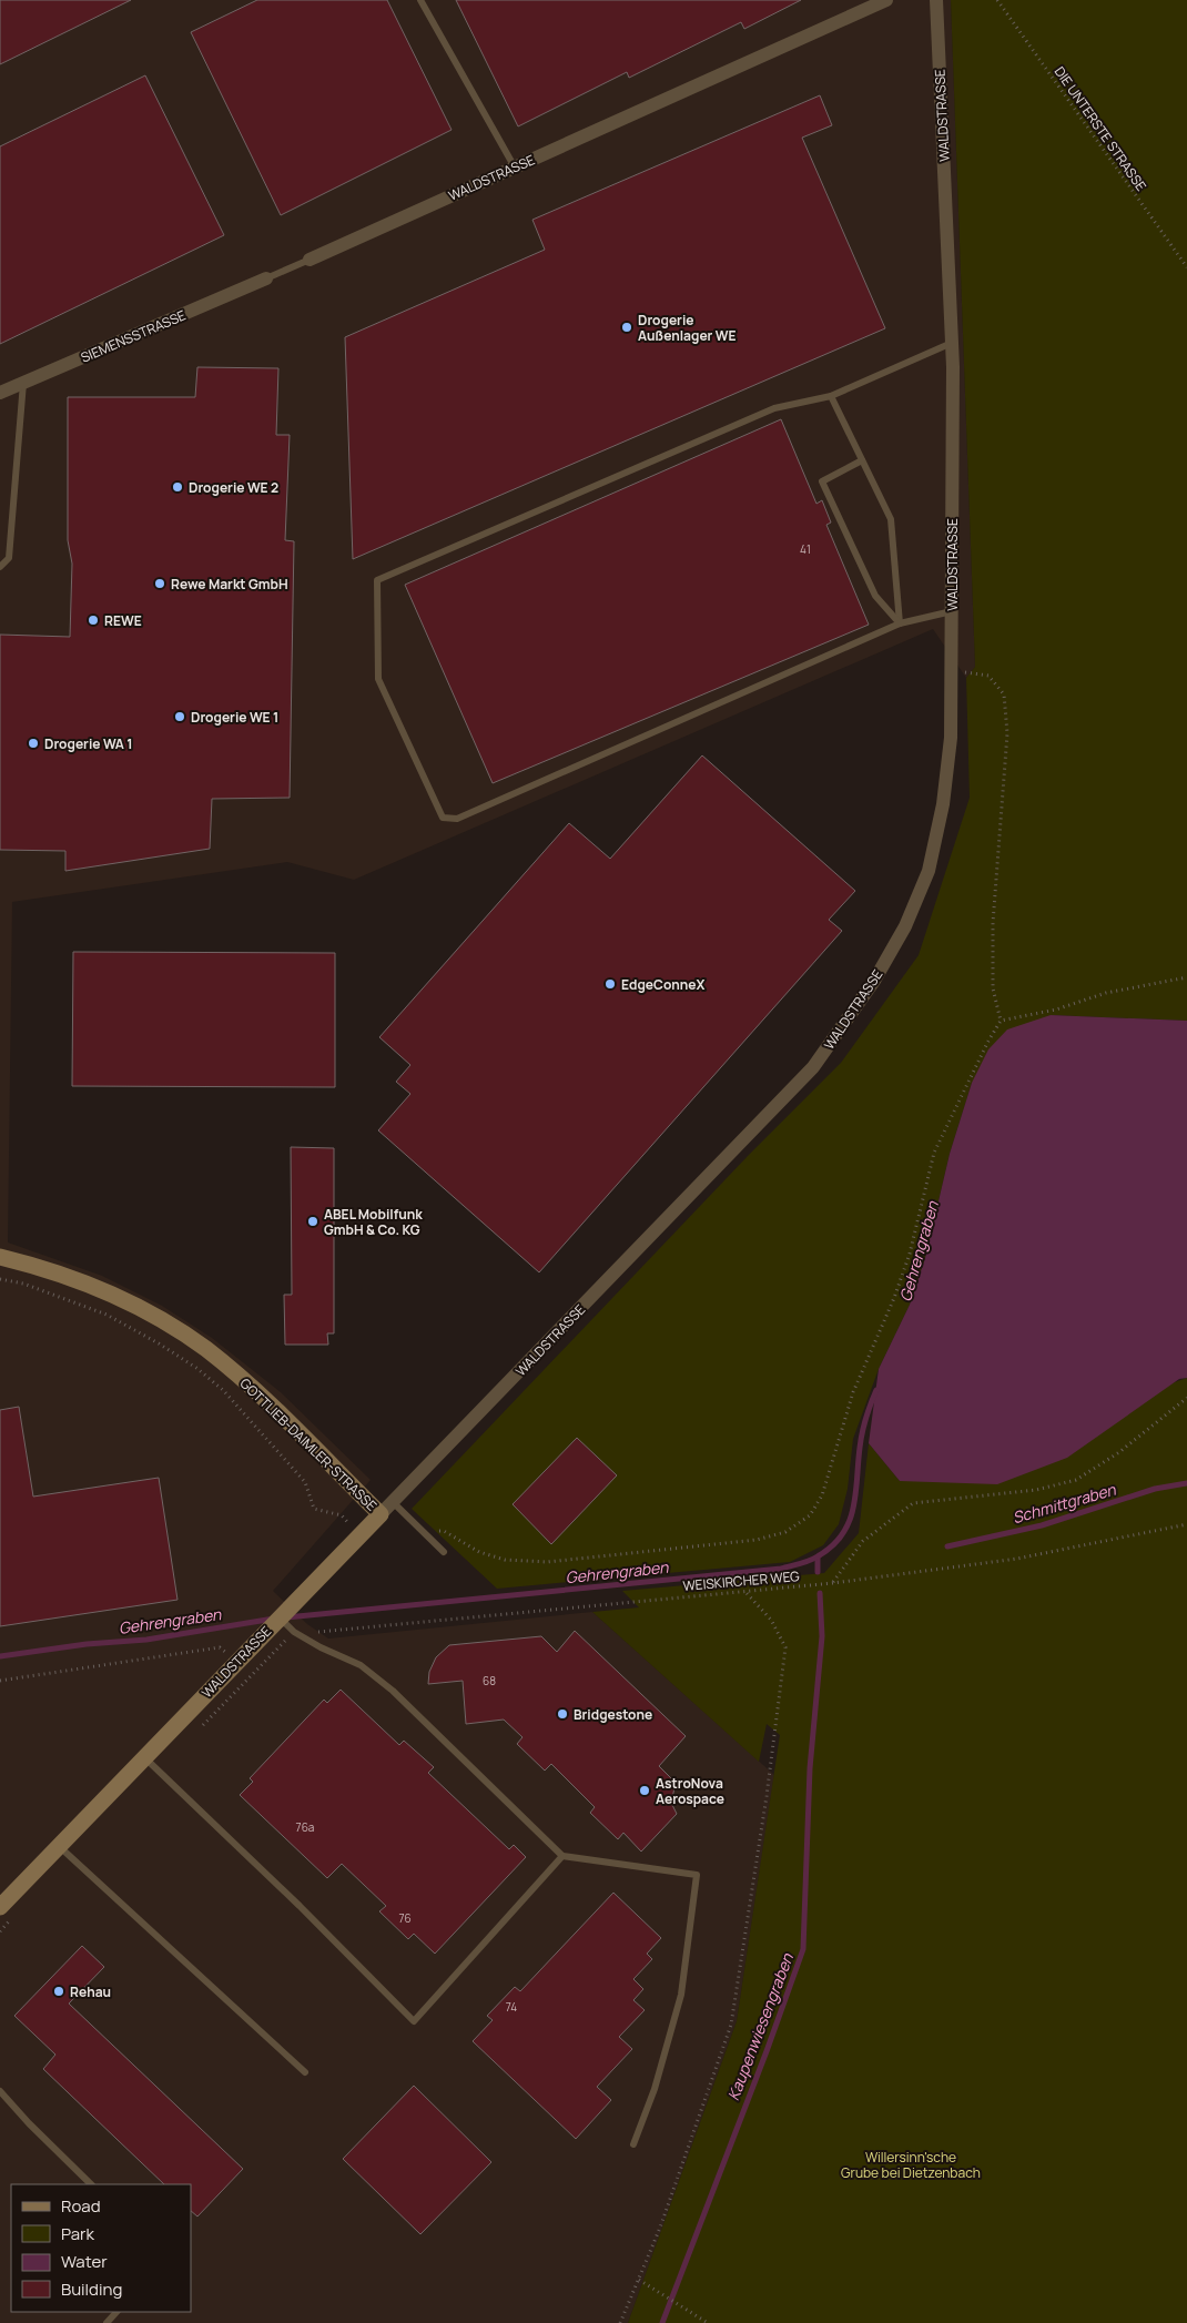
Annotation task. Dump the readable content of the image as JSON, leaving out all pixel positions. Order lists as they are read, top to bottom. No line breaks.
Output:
{"streets":{"street":["WALDSTRASSE","SIEMENSSTRASSE","GOTTLIEB-DAIMLER-STRASSE"],"path":["DIE UNTERSTE STRASSE","WEISKIRCHER WEG"]},"crossings":[["WALDSTRASSE","GOTTLIEB-DAIMLER-STRASSE"]],"water":["Gehrengraben","Schmittgraben","Kaupenwiesengraben"],"parks":["Willersinn'sche Grube bei Dietzenbach"],"places":["Drogerie Außenlager WE","Drogerie WE 2","Rewe Markt GmbH","REWE","Drogerie WE 1","Drogerie WA 1","EdgeConneX","ABEL Mobilfunk GmbH & Co. KG","Bridgestone","AstroNova Aerospace","Rehau"],"house_numbers":["41","68","76a","76","74"],"legend":["Road","Park","Water","Building"]}
